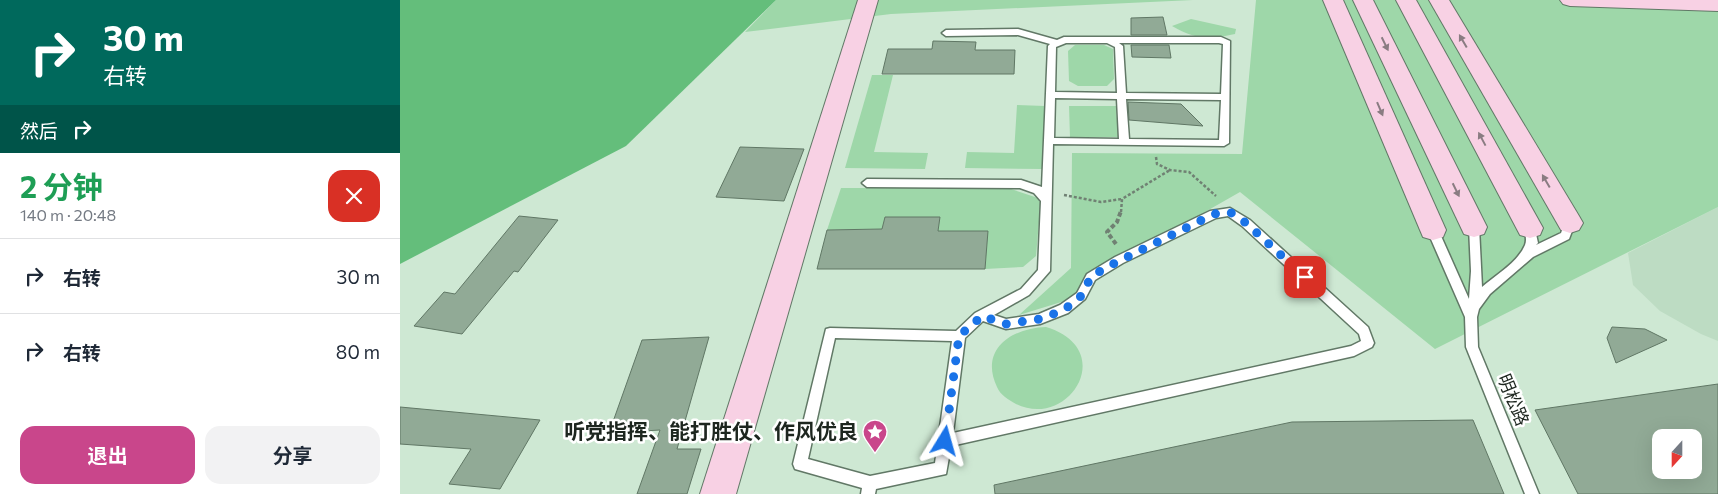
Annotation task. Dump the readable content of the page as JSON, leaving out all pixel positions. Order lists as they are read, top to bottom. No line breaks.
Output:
{"streets":{"lane":["明松路"]},"places":{"place":["听党指挥、能打胜仗、作风优良"]},"north":"bottom","page":{"turn":["30 m","右转"],"then":"然后","heading":["2 分钟","140 m · 20:48"],"list":[{"name":"右转","value":"30 m"},{"name":"右转","value":"80 m"}],"buttons":["退出","分享"]}}
